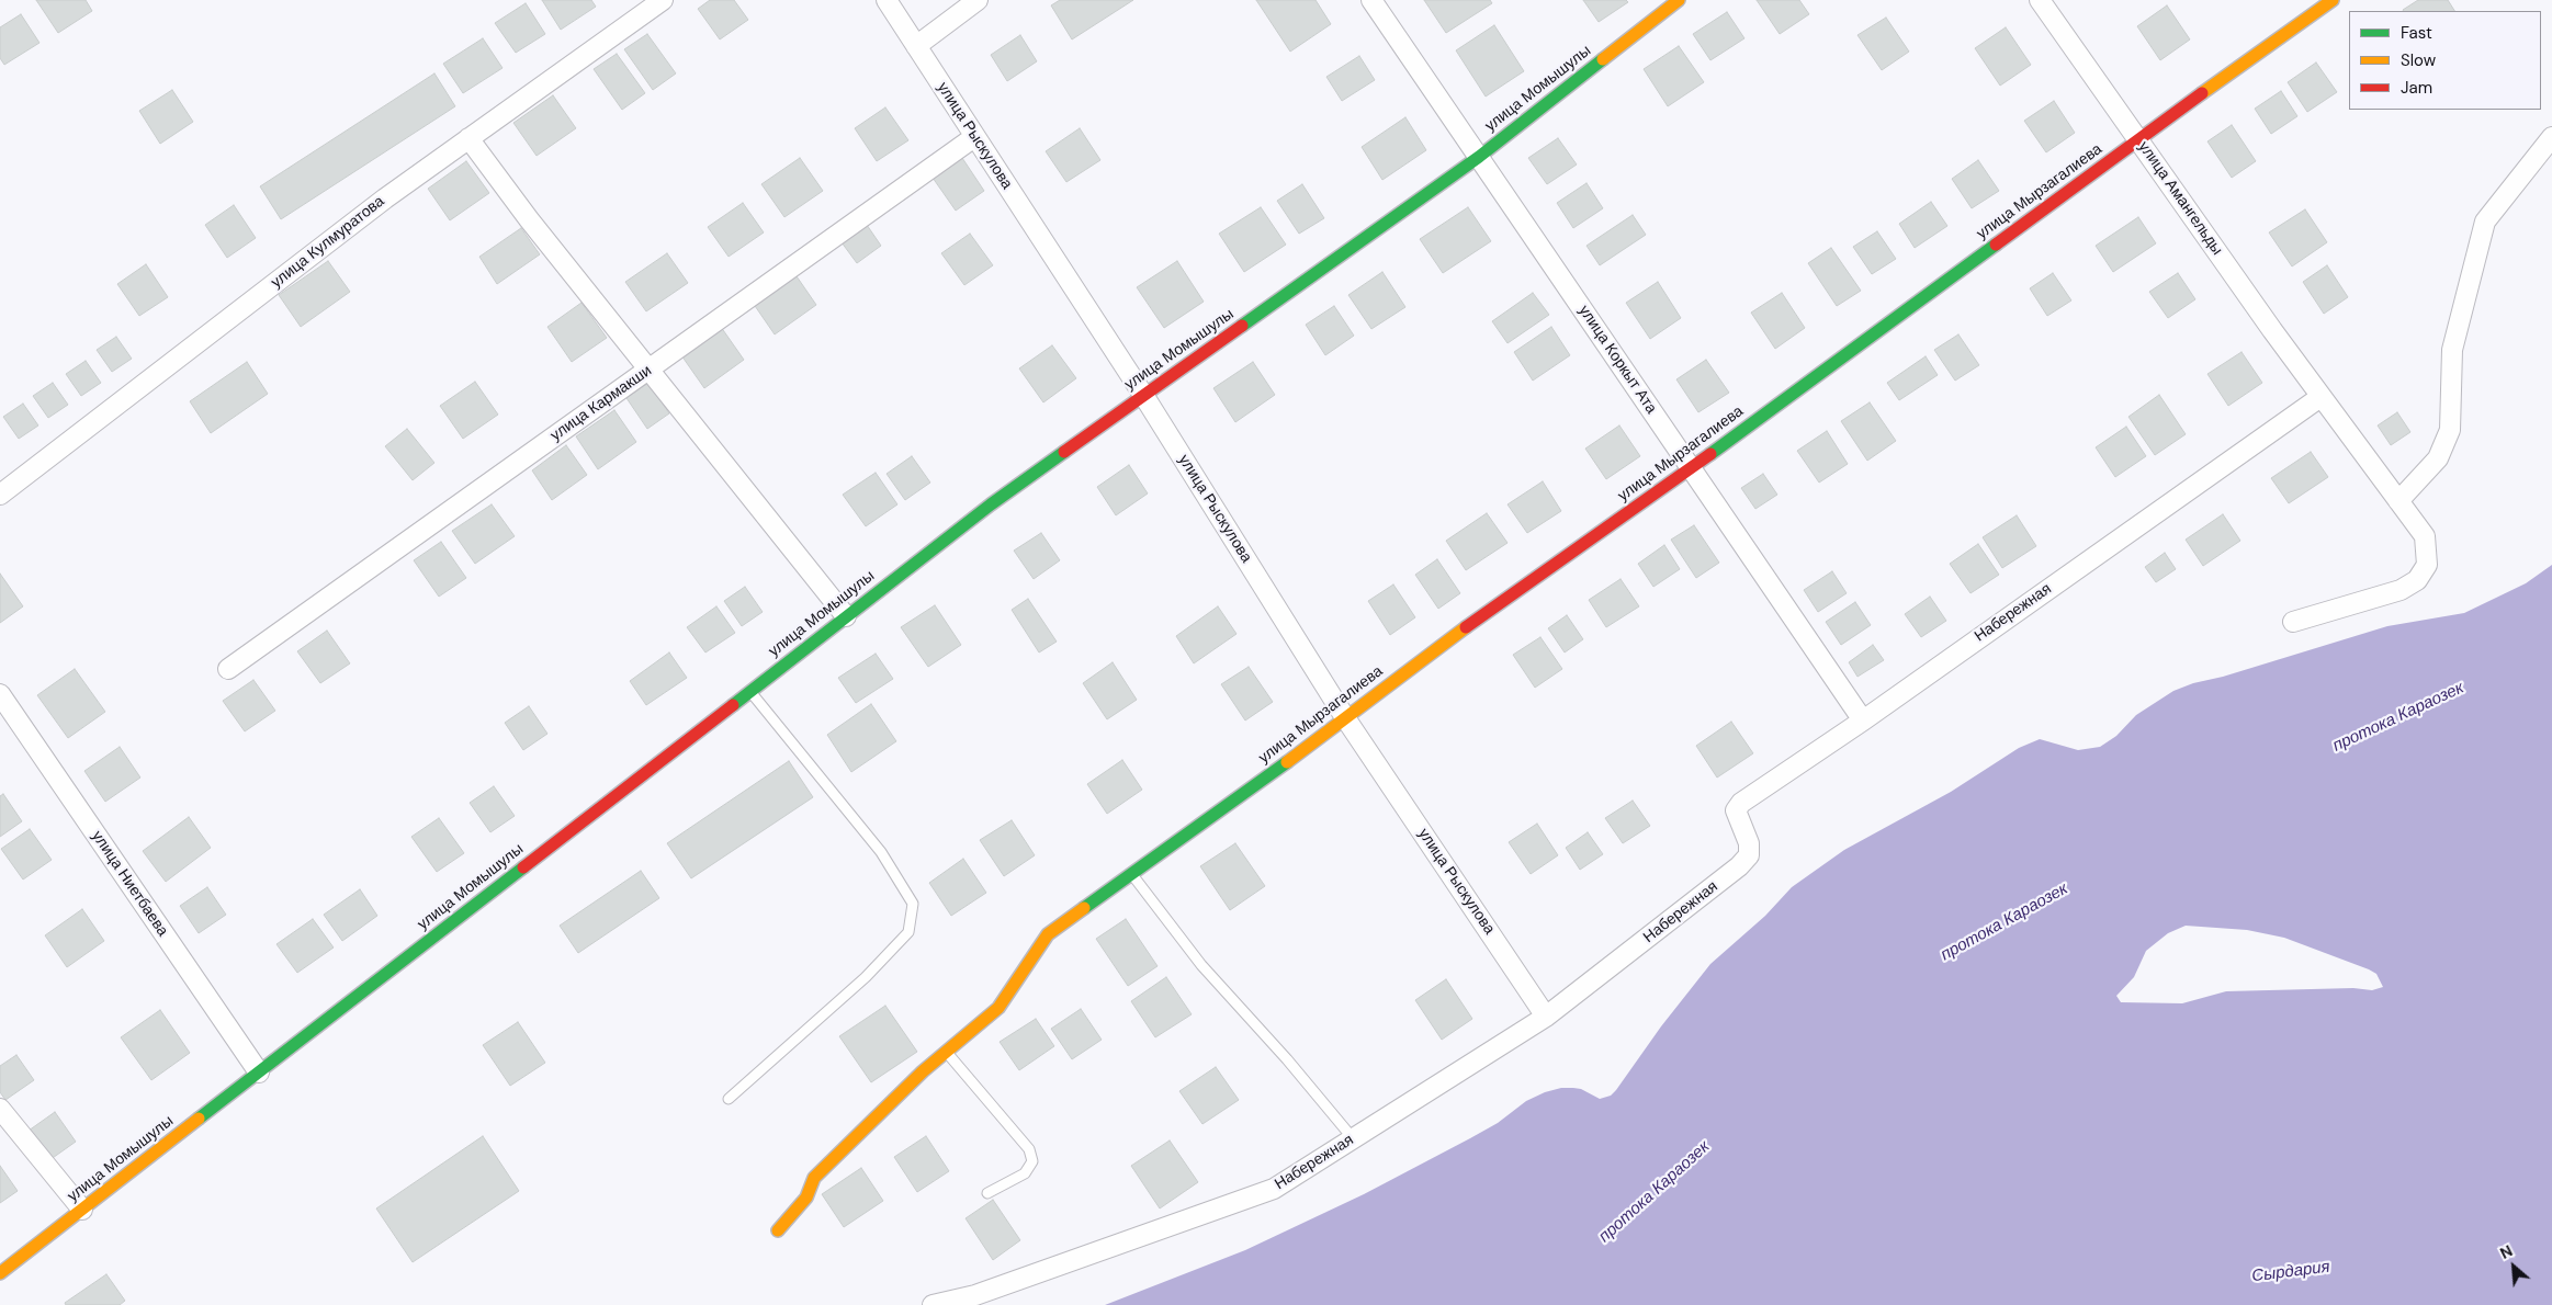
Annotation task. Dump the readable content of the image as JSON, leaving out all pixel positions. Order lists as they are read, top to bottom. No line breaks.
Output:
{"streets":{"street":["улица Момышулы","улица Рыскулова","улица Мырзагалиева","улица Амангельды","улица Кулмуратова","улица Коркыт Ата","улица Кармакши","Набережная","улица Ниетбаева"]},"crossings":[["улица Момышулы","улица Рыскулова"],["улица Момышулы","улица Коркыт Ата"],["улица Момышулы","улица Ниетбаева"],["улица Рыскулова","улица Мырзагалиева"],["улица Рыскулова","улица Кармакши"],["улица Рыскулова","Набережная"],["улица Мырзагалиева","улица Амангельды"],["улица Мырзагалиева","улица Коркыт Ата"],["улица Амангельды","Набережная"],["улица Коркыт Ата","Набережная"]],"water":["протока Караозек","Сырдария"],"legend":["Fast","Slow","Jam"],"north":"top left"}
